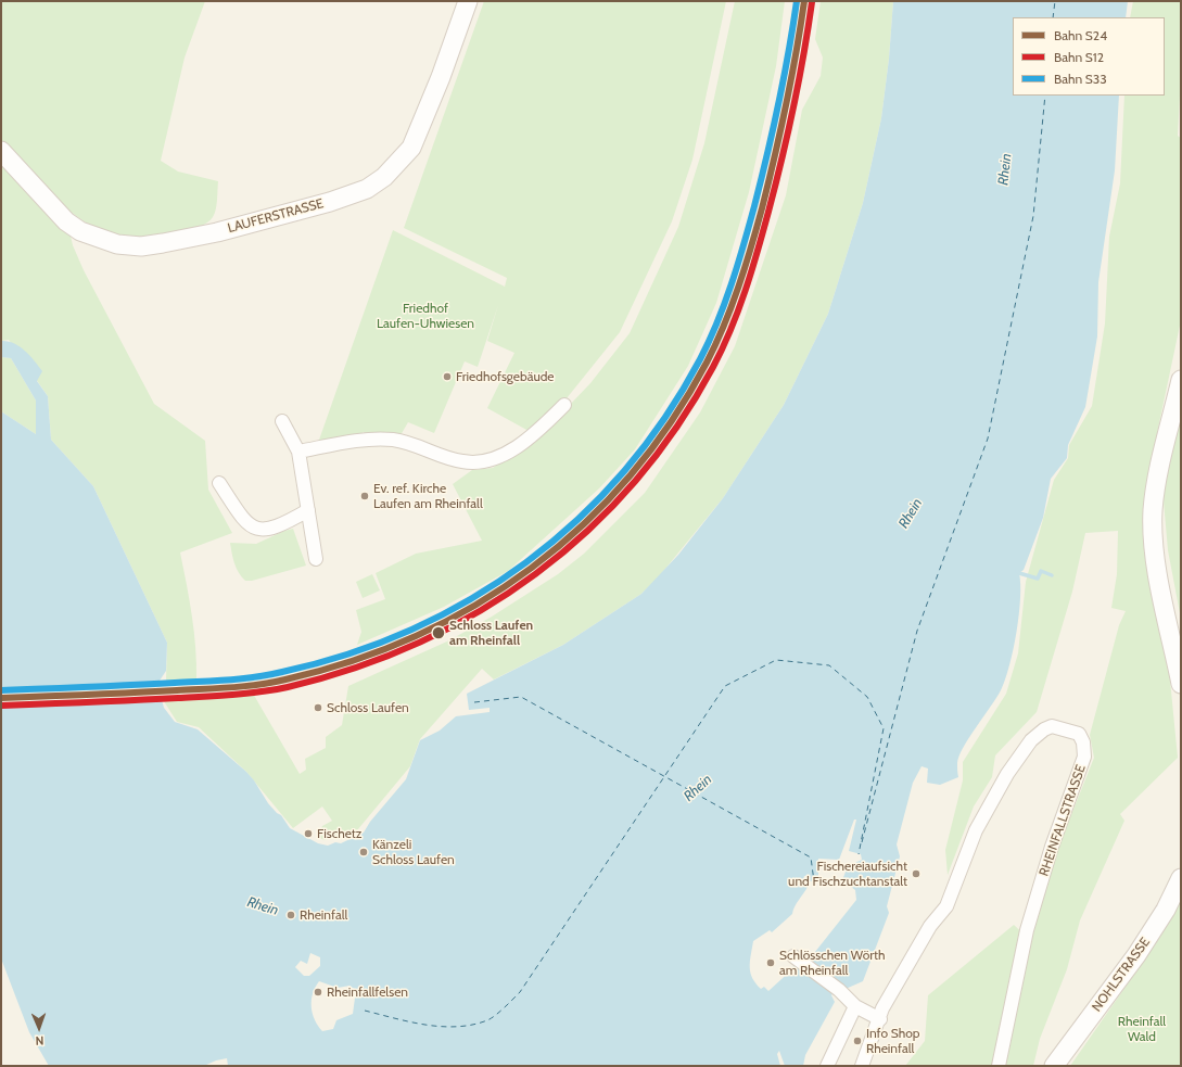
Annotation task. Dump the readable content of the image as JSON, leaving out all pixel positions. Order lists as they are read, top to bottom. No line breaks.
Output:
{"streets":{"street":["LAUFERSTRASSE","RHEINFALLSTRASSE","NOHLSTRASSE"]},"water":["Rhein"],"parks":["Friedhof Laufen-Uhwiesen","Rheinfall Wald"],"places":["Friedhofsgebäude","Ev. ref. Kirche Laufen am Rheinfall","Schloss Laufen am Rheinfall","Schloss Laufen","Fischetz","Känzeli Schloss Laufen","Fischereiaufsicht und Fischzuchtanstalt","Rheinfall","Schlösschen Wörth am Rheinfall","Rheinfallfelsen","Info Shop Rheinfall"],"lines":["rail line S24","rail line S33","rail line S12"],"legend":["Bahn S24","Bahn S12","Bahn S33"],"north":"bottom"}
